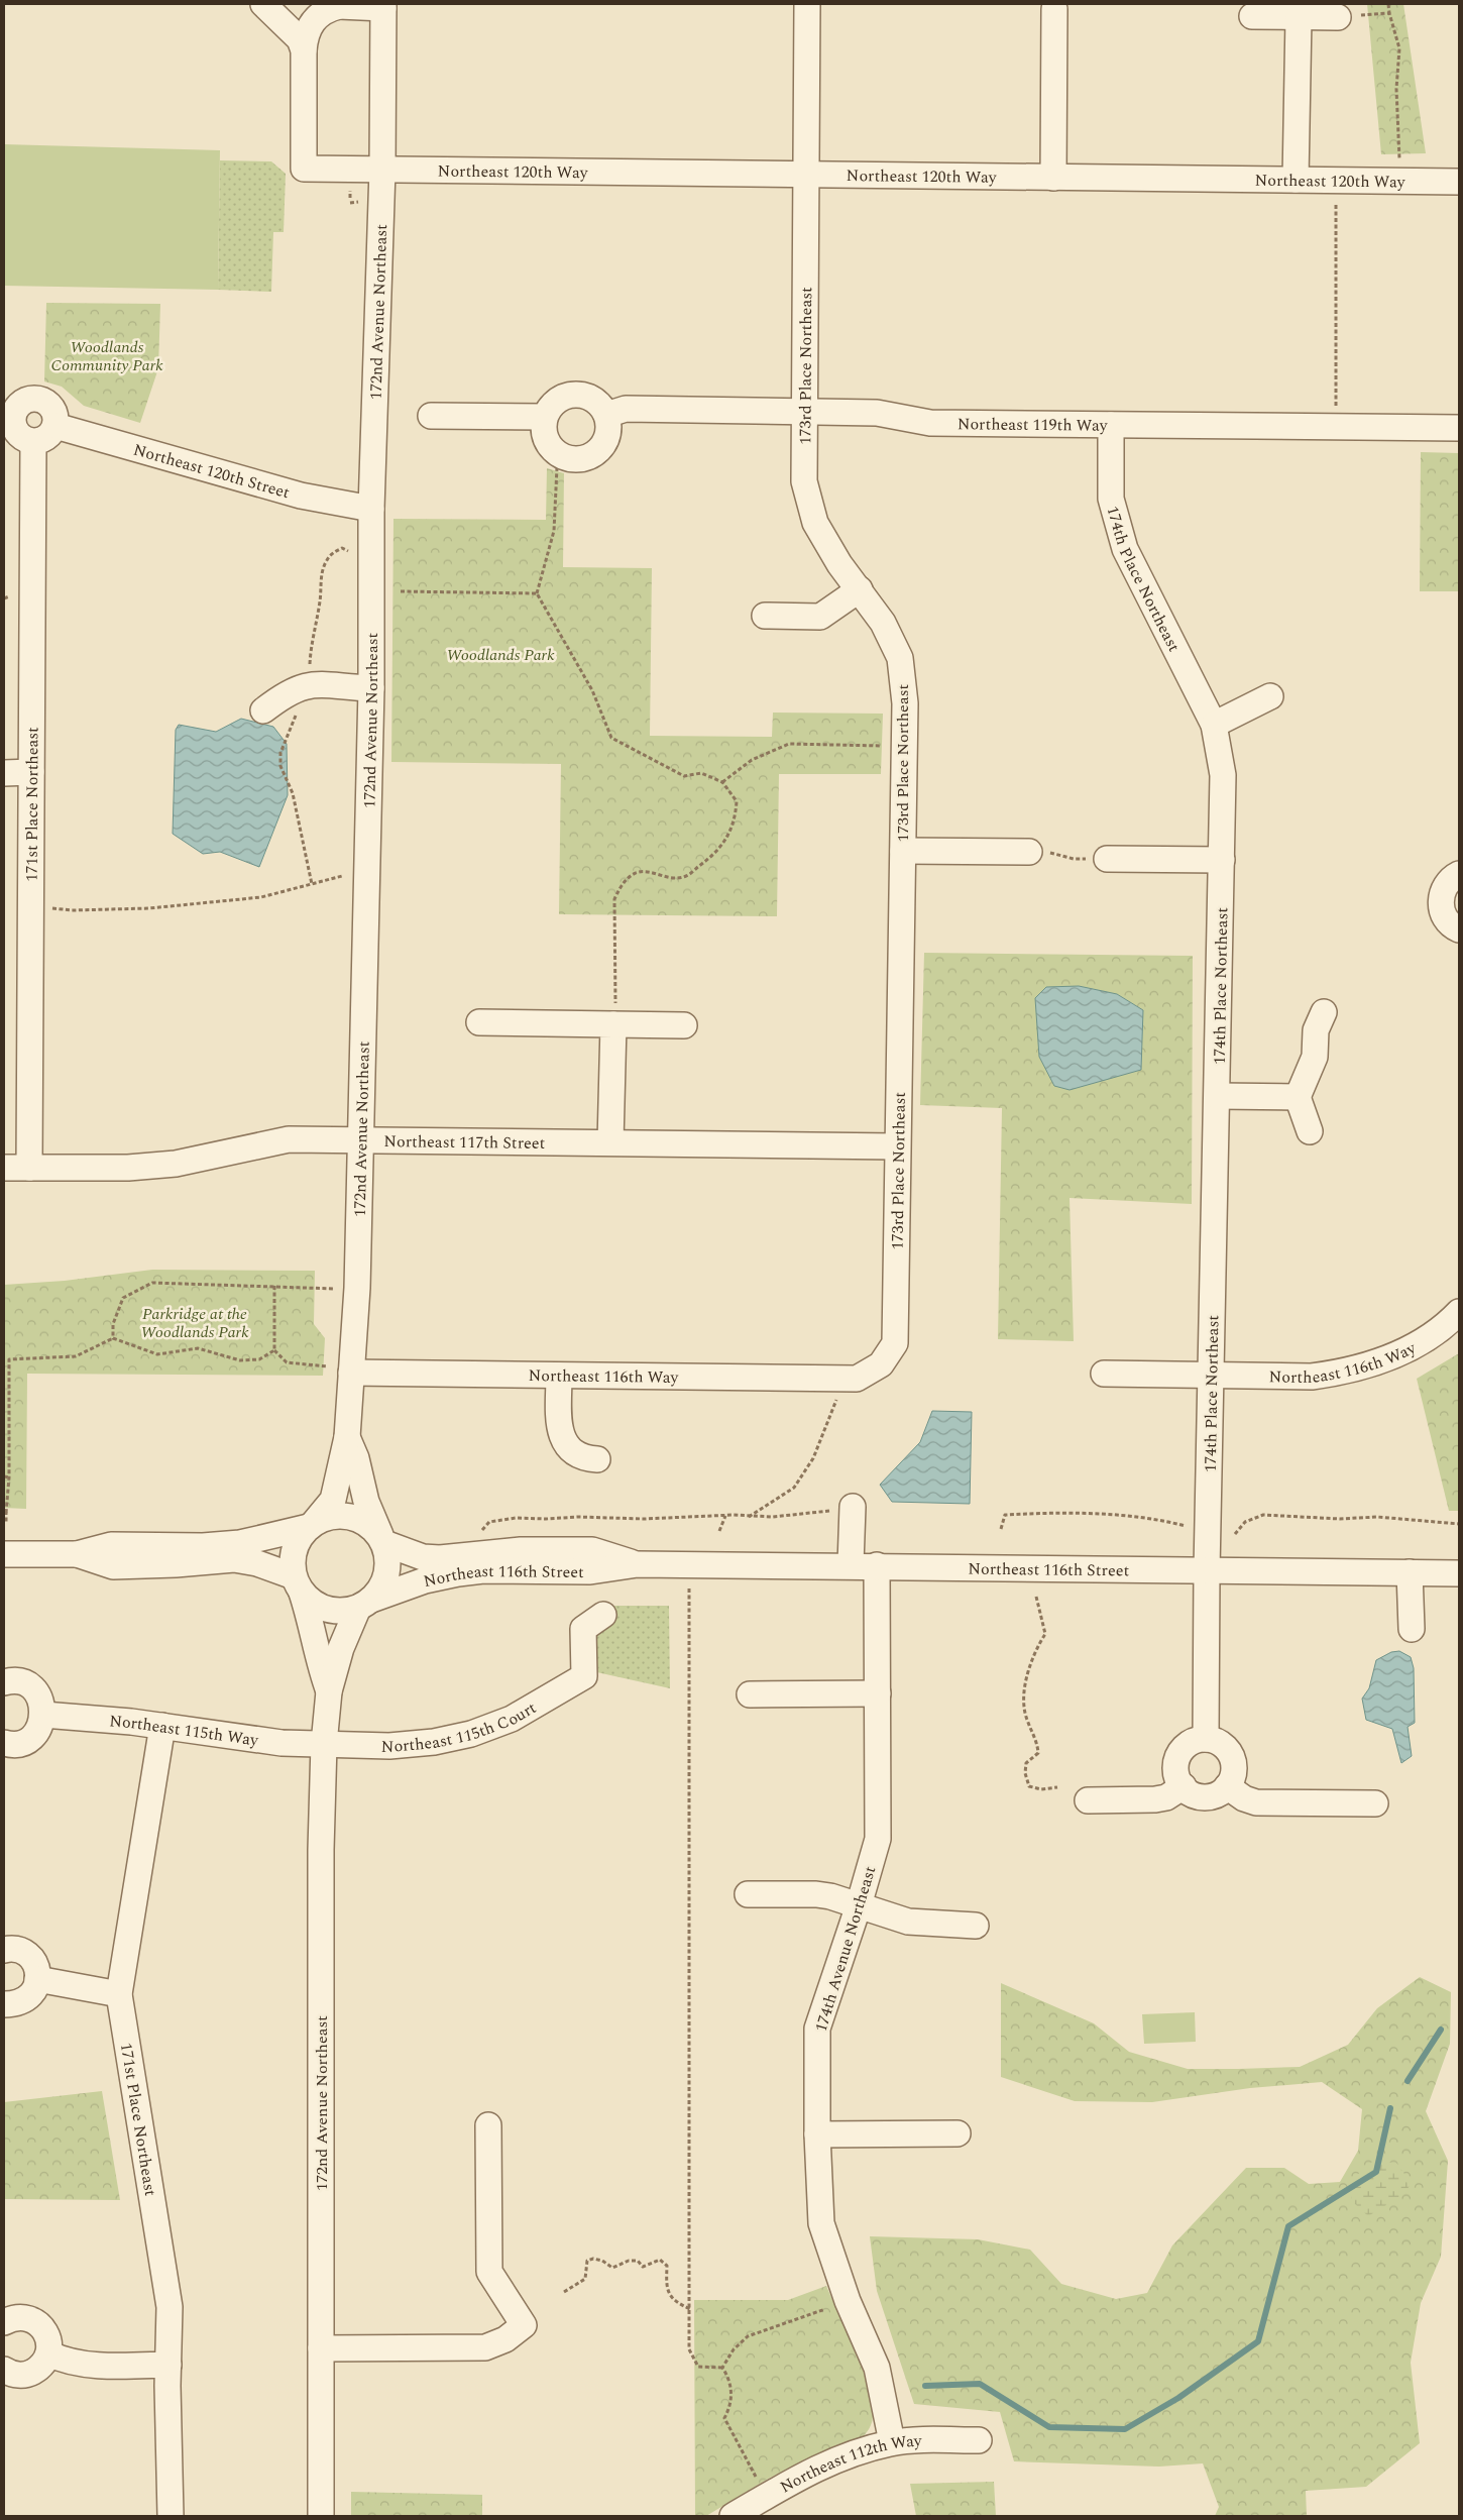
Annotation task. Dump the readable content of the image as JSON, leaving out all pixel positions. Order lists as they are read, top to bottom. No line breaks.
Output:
{"streets":{"street":["Northeast 120th Way","172nd Avenue Northeast","173rd Place Northeast","Northeast 119th Way","Northeast 120th Street","174th Place Northeast","171st Place Northeast","Northeast 117th Street","Northeast 116th Way","Northeast 116th Street","Northeast 115th Court","Northeast 115th Way","174th Avenue Northeast","Northeast 112th Way"]},"crossings":[["Northeast 120th Way","172nd Avenue Northeast"],["Northeast 120th Way","173rd Place Northeast"],["172nd Avenue Northeast","Northeast 120th Street"],["172nd Avenue Northeast","Northeast 117th Street"],["172nd Avenue Northeast","Northeast 116th Way"],["172nd Avenue Northeast","Northeast 116th Street"],["172nd Avenue Northeast","Northeast 115th Court"],["172nd Avenue Northeast","Northeast 115th Way"],["173rd Place Northeast","Northeast 119th Way"],["173rd Place Northeast","Northeast 117th Street"],["173rd Place Northeast","Northeast 116th Way"],["Northeast 119th Way","174th Place Northeast"],["Northeast 120th Street","171st Place Northeast"],["174th Place Northeast","Northeast 116th Way"],["174th Place Northeast","Northeast 116th Street"],["171st Place Northeast","Northeast 117th Street"],["171st Place Northeast","Northeast 115th Way"],["Northeast 116th Street","174th Avenue Northeast"],["Northeast 115th Court","Northeast 115th Way"],["174th Avenue Northeast","Northeast 112th Way"]],"parks":["Woodlands Community Park","Woodlands Park","Parkridge at the Woodlands Park"]}
